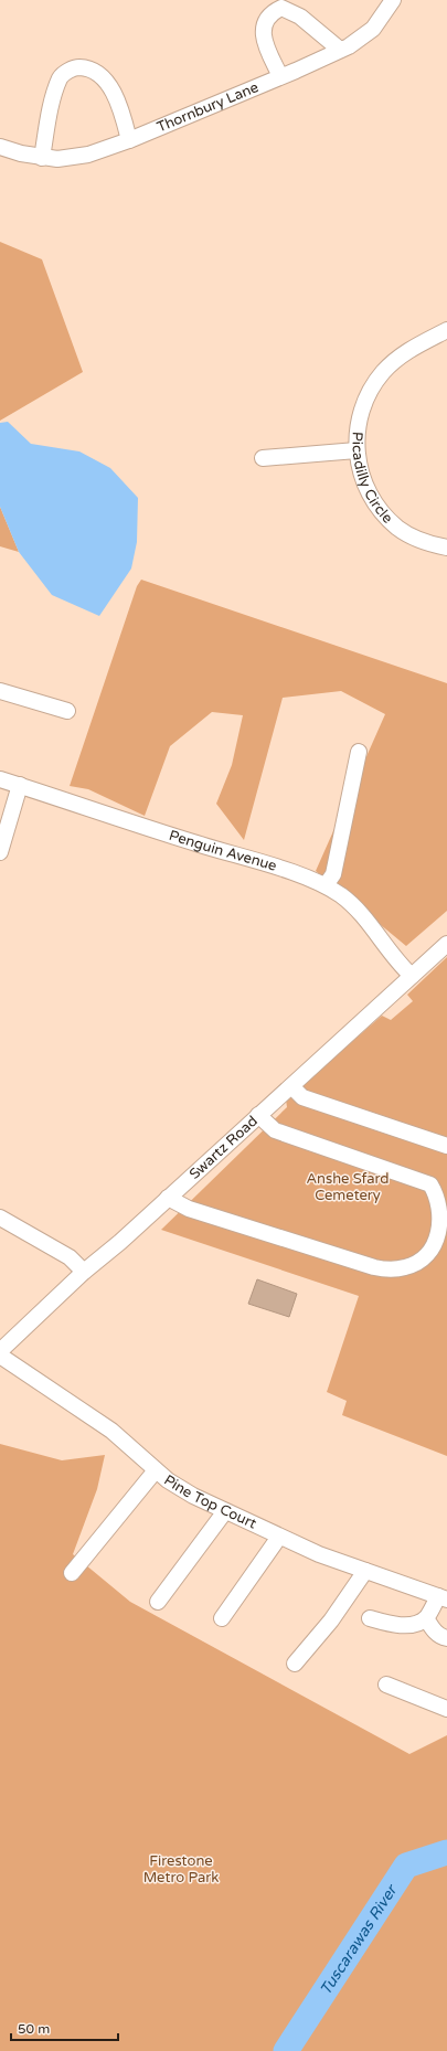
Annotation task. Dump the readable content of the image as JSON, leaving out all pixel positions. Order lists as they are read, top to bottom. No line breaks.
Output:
{"streets":{"street":["Thornbury Lane","Picadilly Circle","Penguin Avenue","Swartz Road","Pine Top Court"]},"crossings":[["Penguin Avenue","Swartz Road"]],"water":["Tuscarawas River"],"parks":["Anshe Sfard Cemetery","Firestone Metro Park"],"scale_bar":"50 m"}
